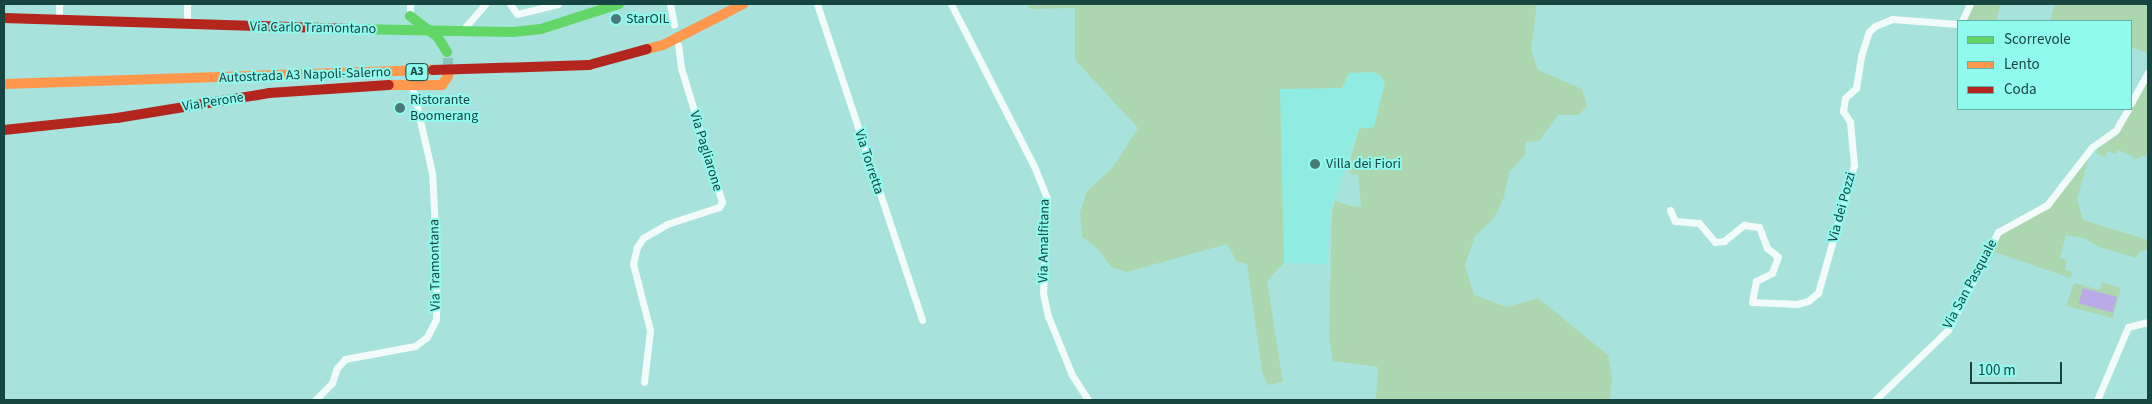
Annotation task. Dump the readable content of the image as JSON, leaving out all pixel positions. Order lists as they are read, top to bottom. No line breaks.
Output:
{"streets":{"main road":["Via Carlo Tramontano","A3","Autostrada A3 Napoli-Salerno","Via Perone"],"street":["Via Pagliarone","Via Torretta","Via dei Pozzi","Via Amalfitana","Via Tramontana","Via San Pasquale"]},"crossings":[["Via Perone","Via Tramontana"]],"places":["StarOIL","Ristorante Boomerang","Villa dei Fiori"],"legend":["Scorrevole","Lento","Coda"],"scale_bar":"100 m"}
